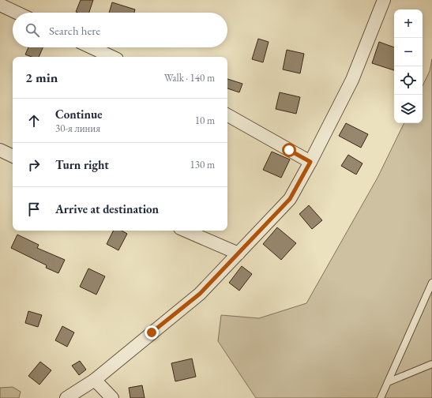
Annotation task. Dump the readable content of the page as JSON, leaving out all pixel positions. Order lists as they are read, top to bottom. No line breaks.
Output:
{"page":{"map_buttons":["+","−"],"search":"Search here","heading":["2 min","Walk · 140 m"],"list":[["Continue","30-я линия","10 m"],["Turn right","130 m"],"Arrive at destination"]}}
